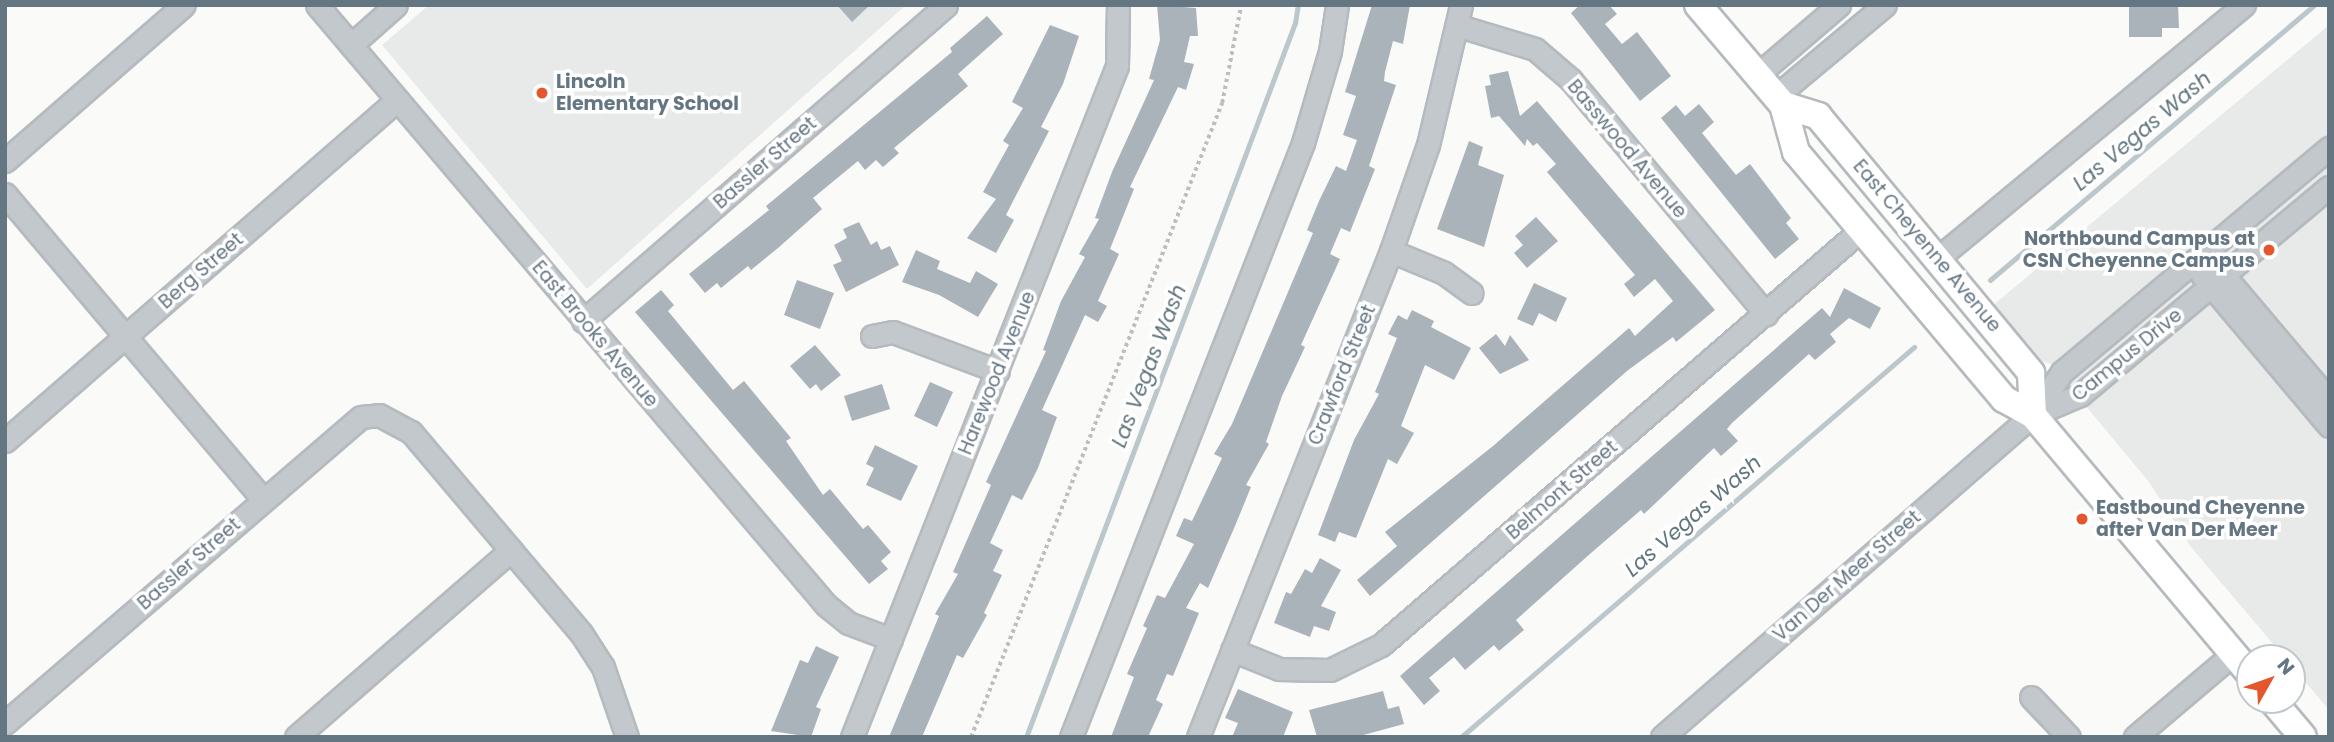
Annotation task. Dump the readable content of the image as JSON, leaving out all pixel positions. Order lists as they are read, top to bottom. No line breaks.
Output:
{"streets":{"main road":["East Cheyenne Avenue"],"street":["Basswood Avenue","Bassler Street","Berg Street","East Brooks Avenue","Campus Drive","Harewood Avenue","Crawford Street","Belmont Street","Van Der Meer Street"]},"crossings":[["Basswood Avenue","Crawford Street"],["Basswood Avenue","Belmont Street"],["Bassler Street","East Brooks Avenue"],["East Cheyenne Avenue","Campus Drive"],["East Cheyenne Avenue","Belmont Street"],["East Cheyenne Avenue","Van Der Meer Street"],["Berg Street","East Brooks Avenue"],["East Brooks Avenue","Harewood Avenue"],["Campus Drive","Van Der Meer Street"],["Crawford Street","Belmont Street"]],"water":["Las Vegas Wash"],"places":["Lincoln Elementary School","Northbound Campus at CSN Cheyenne Campus","Eastbound Cheyenne after Van Der Meer"],"north":"top right"}
